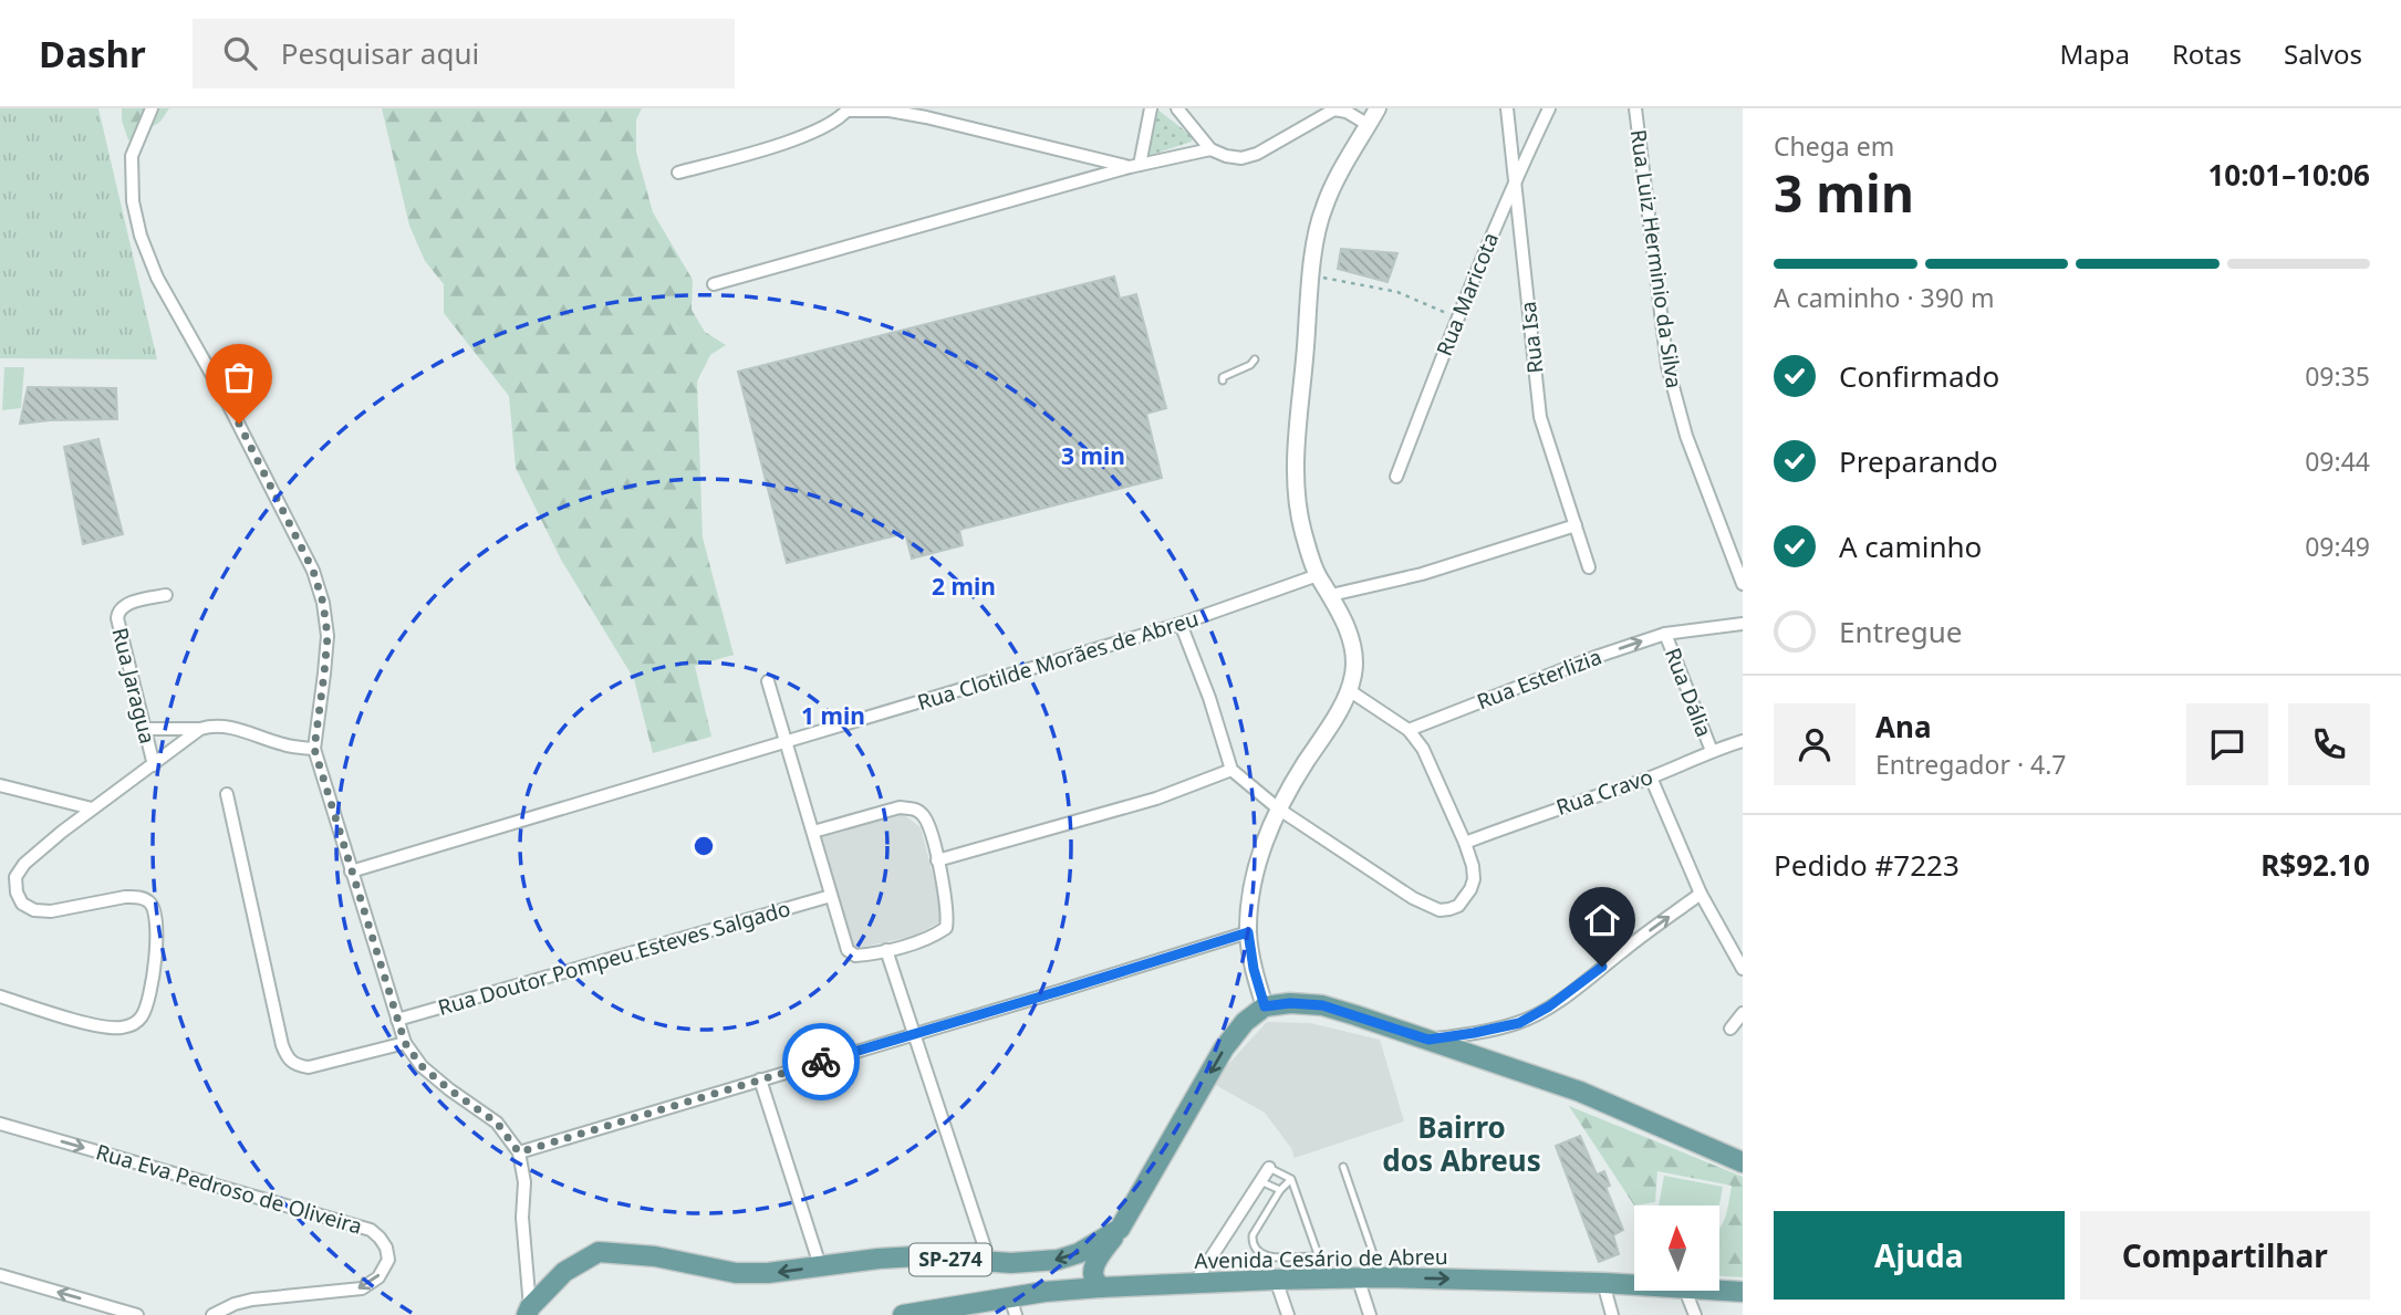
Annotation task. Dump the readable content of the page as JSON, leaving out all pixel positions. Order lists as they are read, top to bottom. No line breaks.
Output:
{"streets":{"main road":["Avenida Cesário de Abreu","SP-274"],"street":["Rua Luiz Herminio da Silva","Rua Maricota","Rua Isa","Rua Clotilde Morães de Abreu","Rua Esterlizia","Rua Jaragua","Rua Dália","Rua Cravo","Rua Doutor Pompeu Esteves Salgado","Rua Eva Pedroso de Oliveira"]},"crossings":[["Rua Maricota","Rua Isa"],["Rua Esterlizia","Rua Dália"],["Rua Dália","Rua Cravo"]],"one_way":["Rua Esterlizia"],"districts":["Bairro dos Abreus"],"north":"top","page":{"header":"Dashr","search":"Pesquisar aqui","nav":["Mapa","Rotas","Salvos"],"heading":["3 min","Chega em","10:01–10:06"],"panel":["Ana","Entregador · 4.7","Pedido #7223","R$92.10"],"bar":"A caminho · 390 m","list":[["Confirmado","09:35"],["Preparando","09:44"],["A caminho","09:49"],"Entregue"],"buttons":["Ajuda","Compartilhar"]},"rings":["3 min","2 min","1 min"]}
